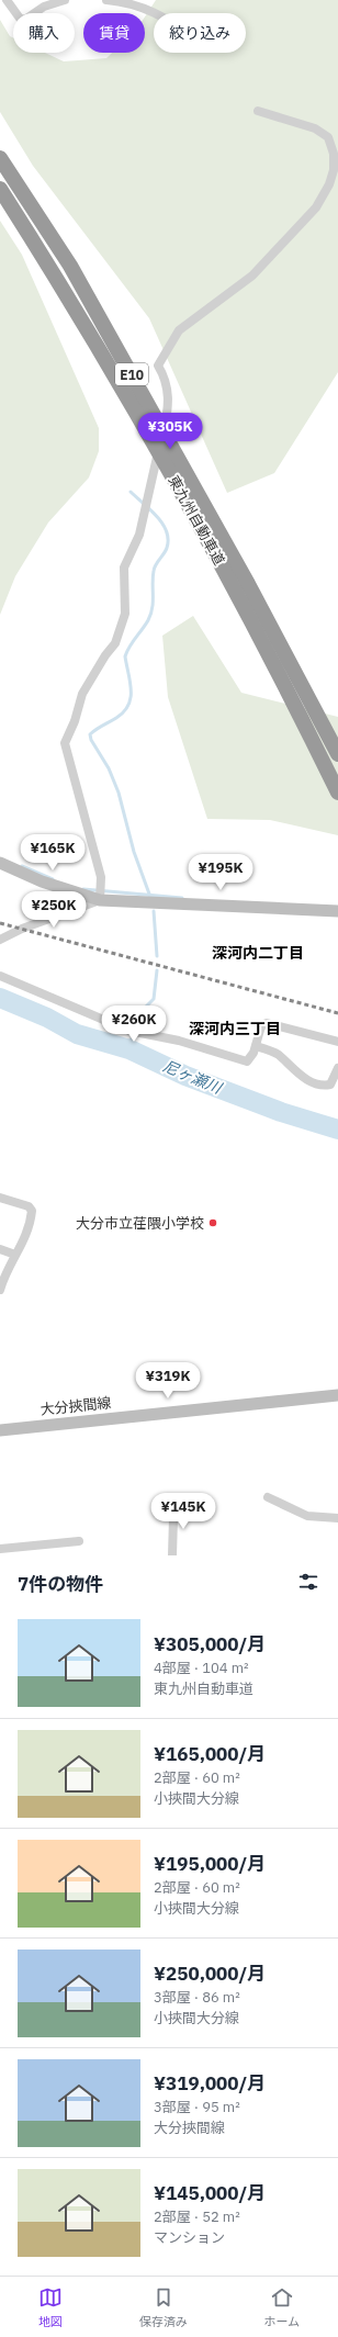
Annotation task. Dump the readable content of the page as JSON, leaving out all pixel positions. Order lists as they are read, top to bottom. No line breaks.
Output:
{"streets":{"highway":["E10","東九州自動車道"],"main road":["大分挾間線"]},"districts":["深河内二丁目","深河内三丁目"],"water":["尼ヶ瀬川"],"places":["大分市立荏隈小学校"],"page":{"chip":["購入","賃貸","絞り込み"],"price":["¥305K","¥165K","¥195K","¥250K","¥260K","¥319K","¥145K"],"heading":"7件の物件","list":[{"name":"¥305,000/月","note":"4部屋 · 104 m² · 東九州自動車道"},{"name":"¥165,000/月","note":"2部屋 · 60 m² · 小挾間大分線"},{"name":"¥195,000/月","note":"2部屋 · 60 m² · 小挾間大分線"},{"name":"¥250,000/月","note":"3部屋 · 86 m² · 小挾間大分線"},{"name":"¥319,000/月","note":"3部屋 · 95 m² · 大分挾間線"},{"name":"¥145,000/月","note":"2部屋 · 52 m² · マンション"}],"tabs":["地図","保存済み","ホーム"]}}
